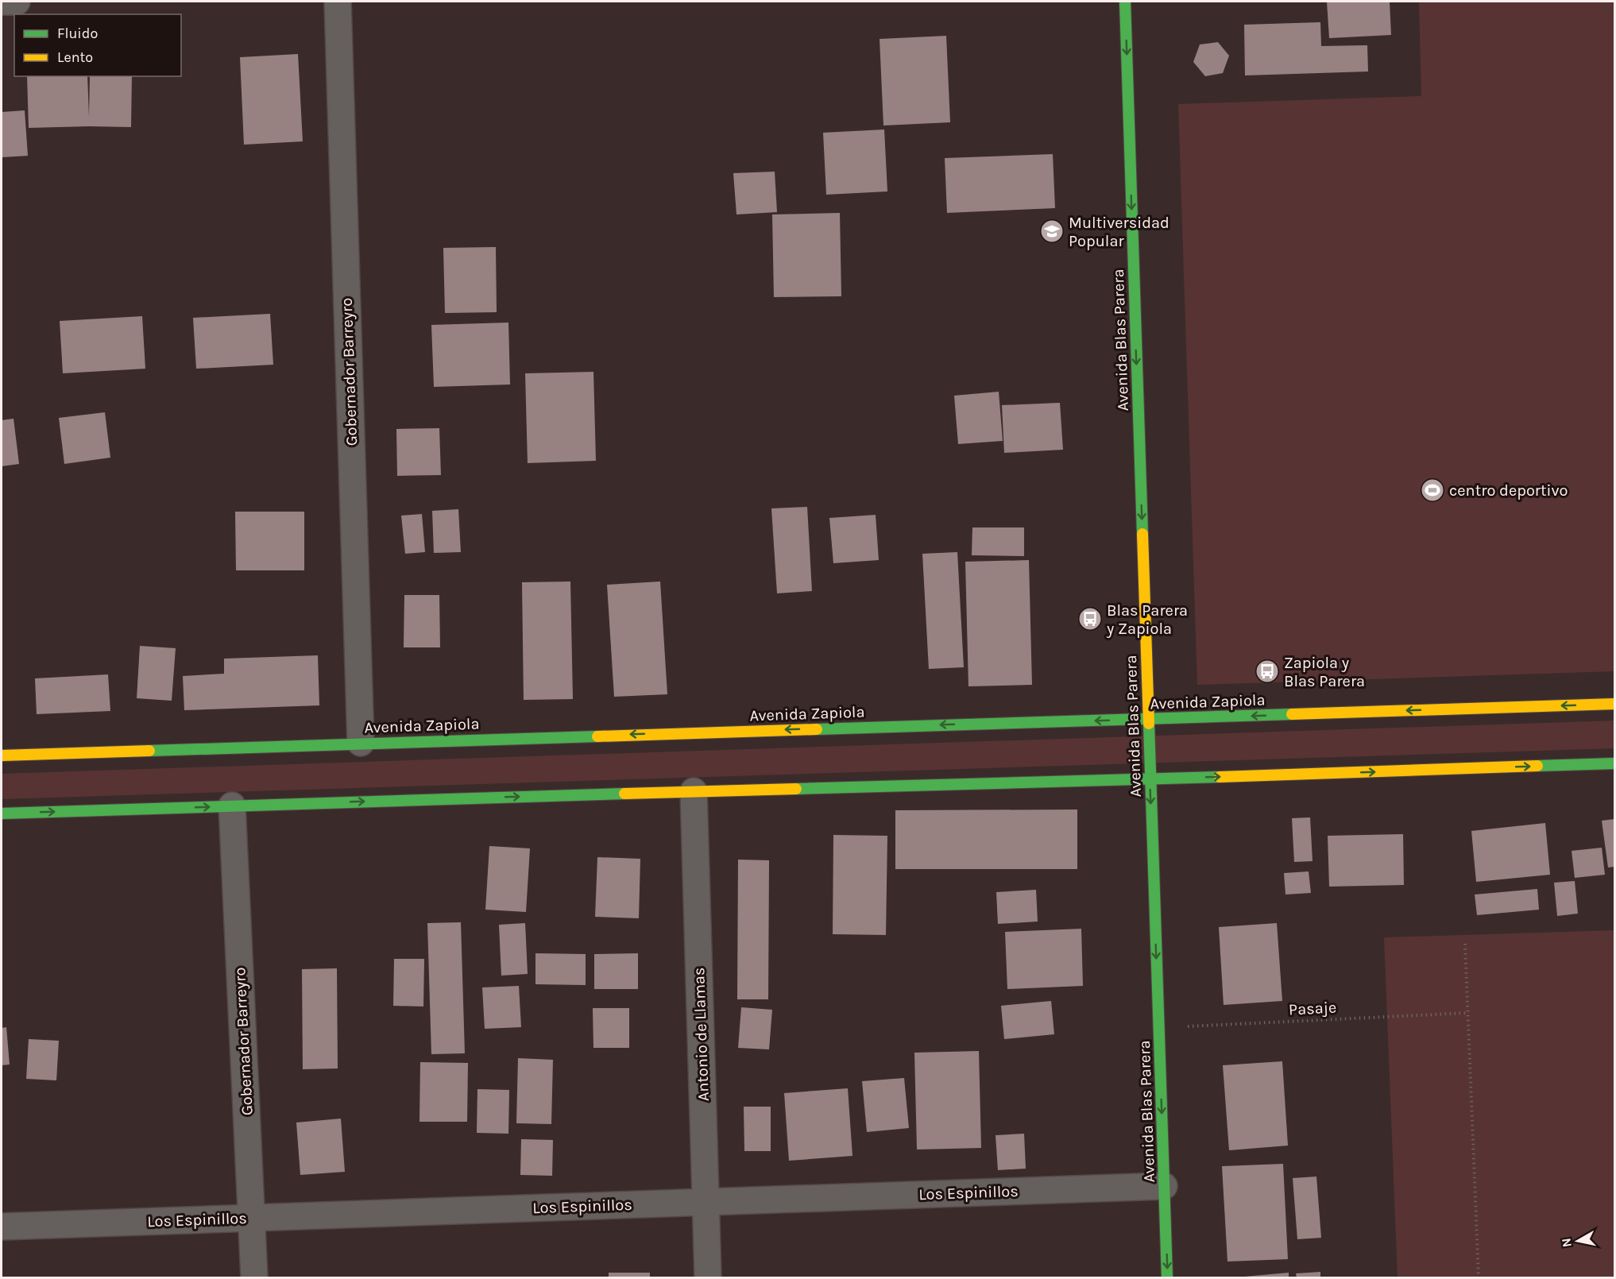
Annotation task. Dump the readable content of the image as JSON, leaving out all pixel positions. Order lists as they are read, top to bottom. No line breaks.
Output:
{"streets":{"main road":["Avenida Blas Parera","Avenida Zapiola"],"street":["Gobernador Barreyro","Antonio de Llamas","Los Espinillos"],"path":["Pasaje"]},"crossings":[["Avenida Blas Parera","Avenida Zapiola"],["Avenida Blas Parera","Pasaje"],["Avenida Blas Parera","Los Espinillos"],["Gobernador Barreyro","Avenida Zapiola"],["Gobernador Barreyro","Los Espinillos"],["Antonio de Llamas","Los Espinillos"]],"one_way":["Avenida Blas Parera"],"places":{"school or university":["Multiversidad Popular"],"sports":["centro deportivo"],"bus stop":["Blas Parera y Zapiola","Zapiola y Blas Parera"]},"legend":["Fluido","Lento"],"north":"left"}
